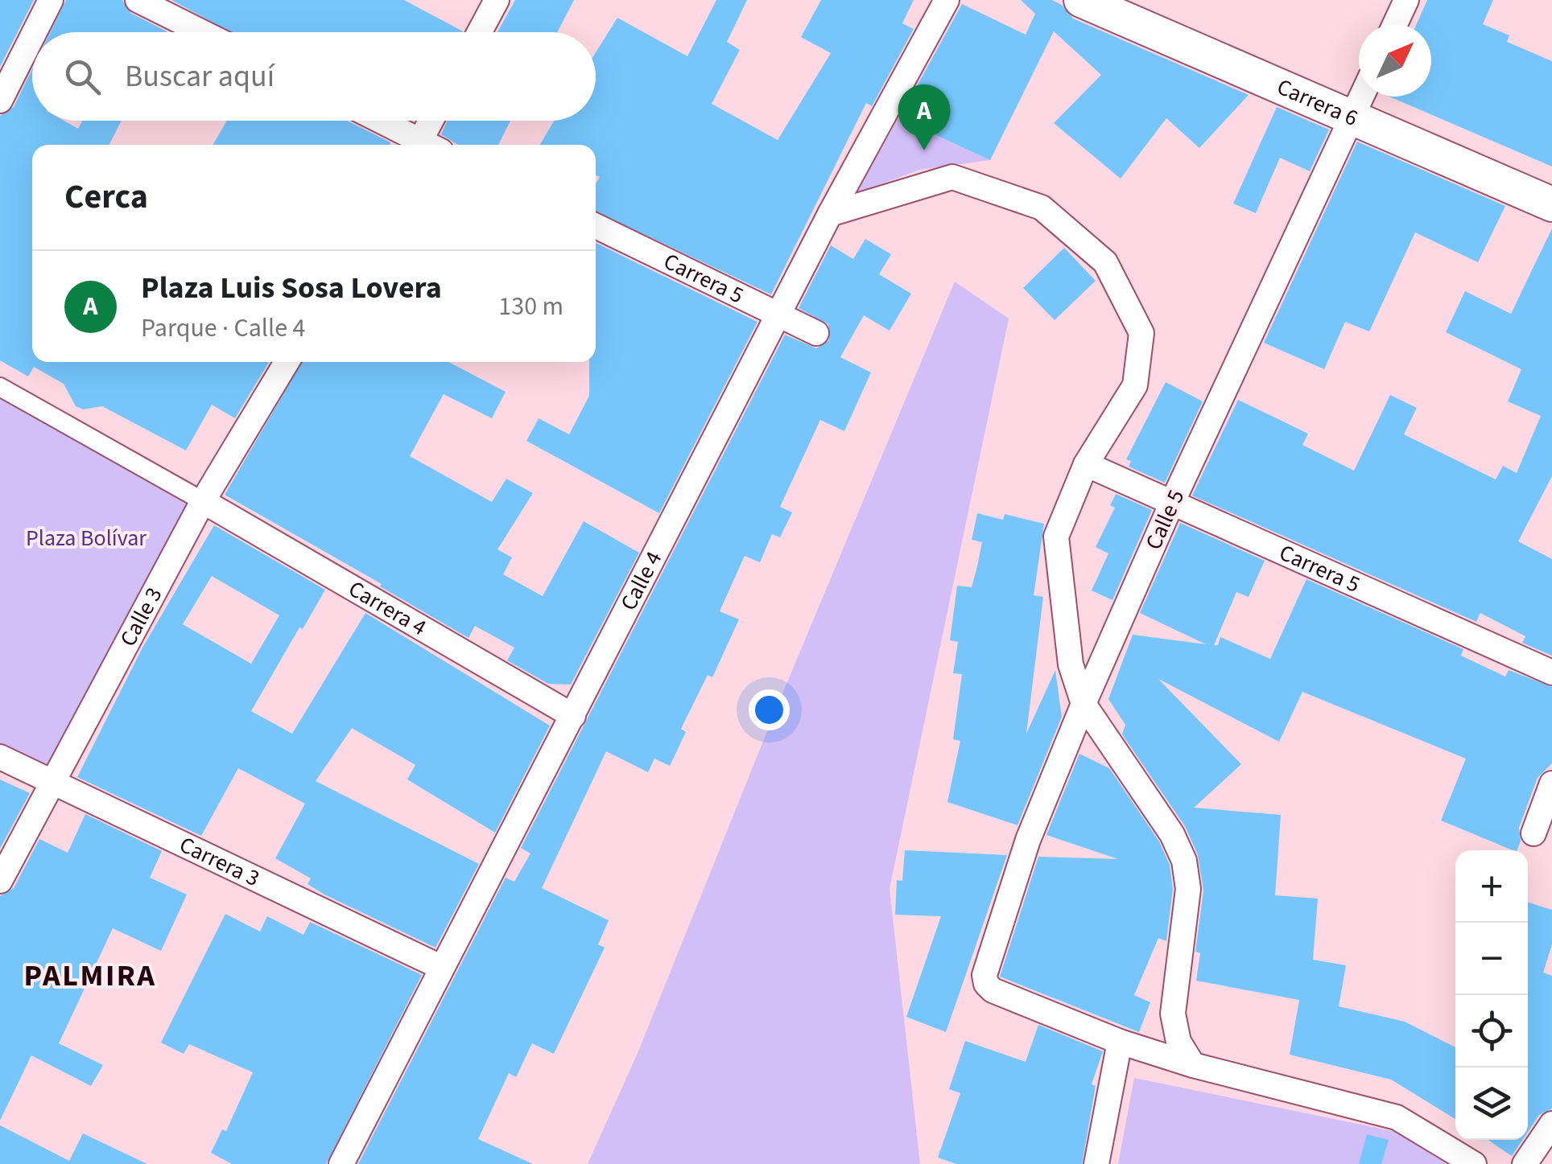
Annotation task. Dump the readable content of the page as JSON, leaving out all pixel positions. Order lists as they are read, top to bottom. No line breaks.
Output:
{"streets":{"main road":["Carrera 6"],"street":["Carrera 5","Calle 5","Calle 4","Carrera 4","Calle 3","Carrera 3"]},"crossings":[["Carrera 6","Calle 5"],["Carrera 5","Calle 5"],["Carrera 5","Calle 4"],["Calle 4","Carrera 4"],["Calle 4","Carrera 3"],["Carrera 4","Calle 3"],["Calle 3","Carrera 3"]],"districts":["PALMIRA"],"parks":["Plaza Bolívar"],"north":"top right","page":{"search":"Buscar aquí","pins":"A","heading":"Cerca","list":[{"mark":"A","name":"Plaza Luis Sosa Lovera","note":"Parque · Calle 4","value":"130 m"}],"map_buttons":["+","−"]}}
